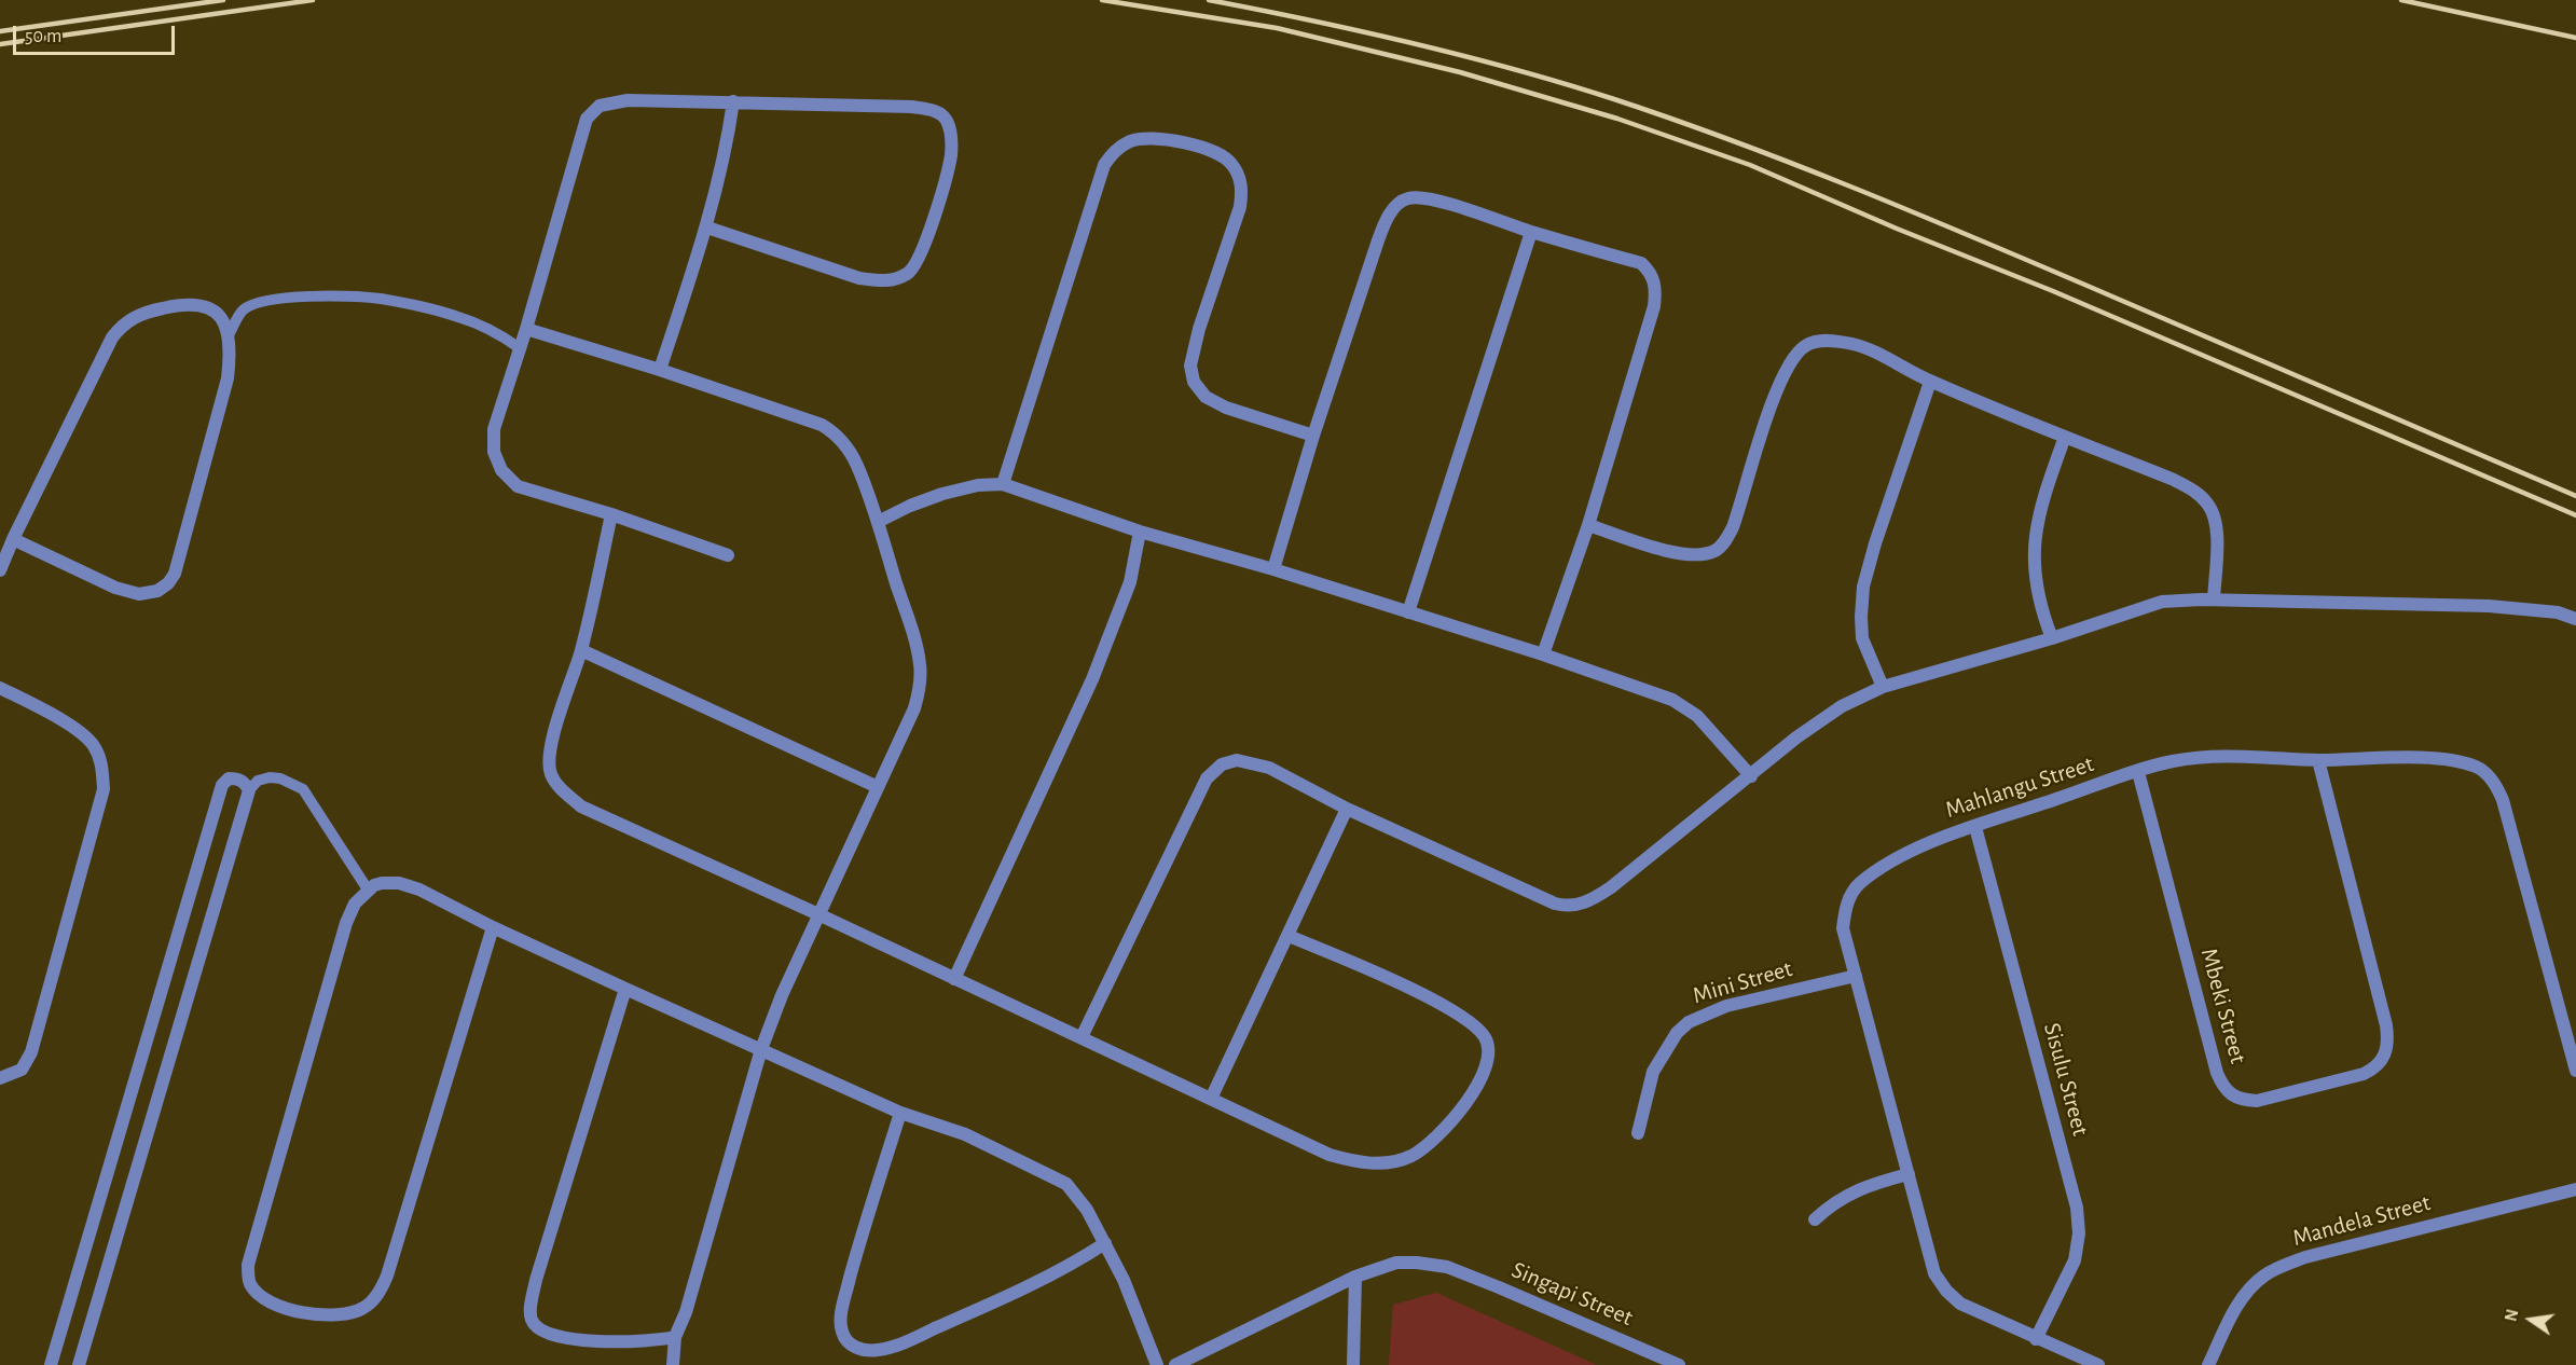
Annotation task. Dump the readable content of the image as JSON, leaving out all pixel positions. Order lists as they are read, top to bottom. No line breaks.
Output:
{"streets":{"street":["Mahlangu Street","Mini Street","Mbeki Street","Sisulu Street","Mandela Street","Singapi Street"]},"crossings":[["Mahlangu Street","Mini Street"],["Mahlangu Street","Mbeki Street"],["Mahlangu Street","Sisulu Street"]],"scale_bar":"50 m","north":"left"}
